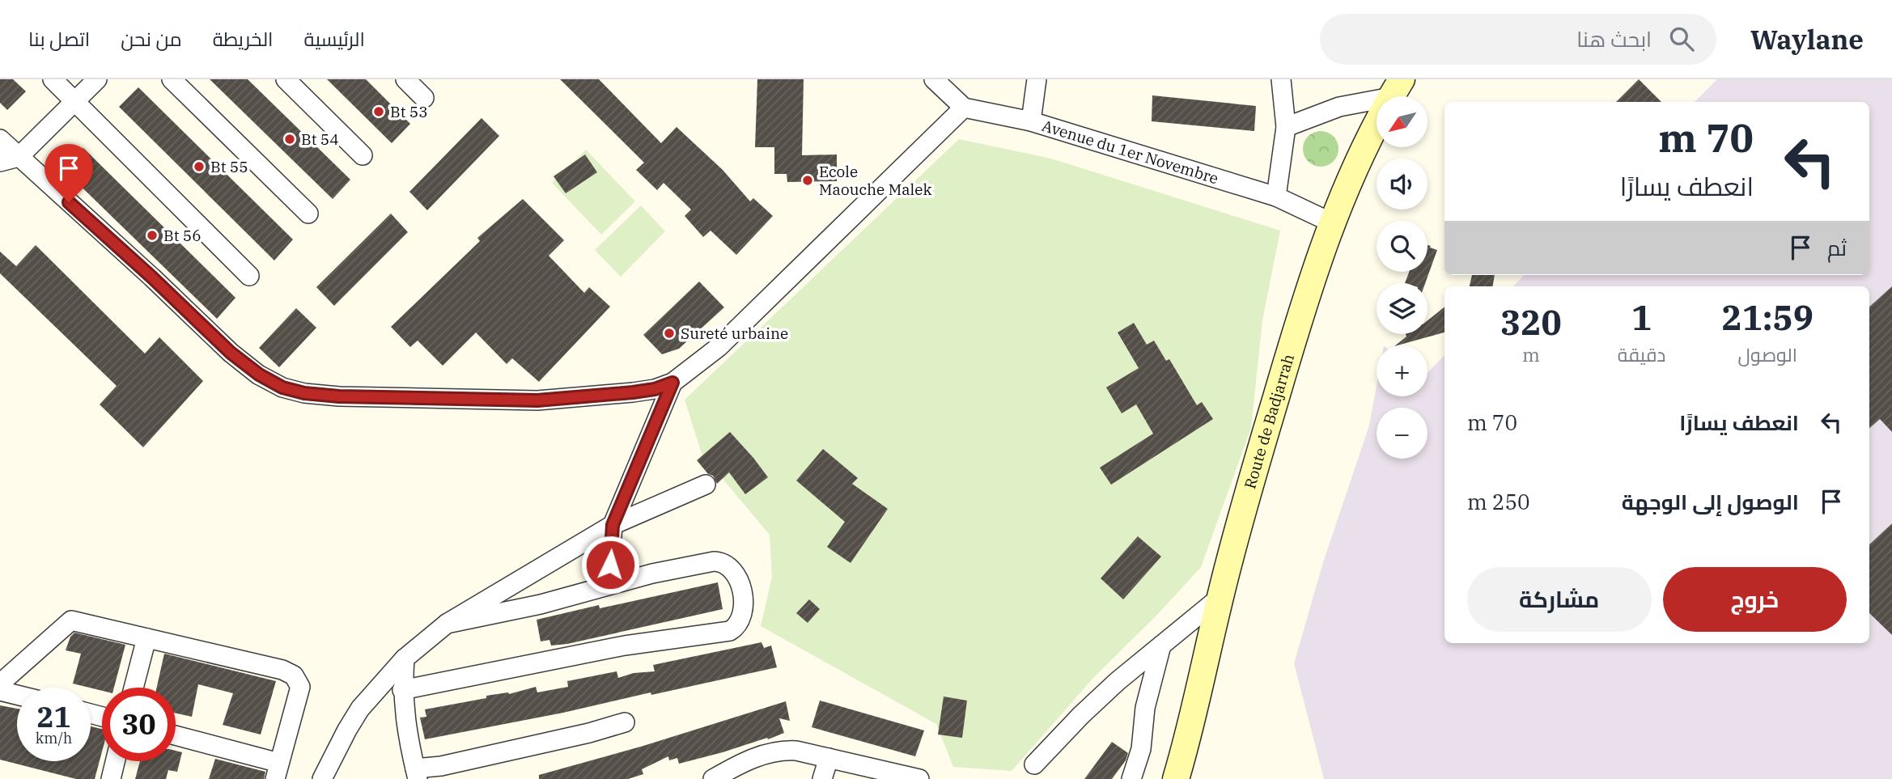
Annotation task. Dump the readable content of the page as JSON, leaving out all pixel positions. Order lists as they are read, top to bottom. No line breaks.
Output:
{"streets":{"main road":["Route de Badjarrah"],"street":["Avenue du 1er Novembre"]},"crossings":[["Avenue du 1er Novembre","Route de Badjarrah"]],"places":["Bt 53","Bt 54","Bt 55","Ecole Maouche Malek","Bt 56","Sureté urbaine"],"north":"bottom left","page":{"header":"Waylane","search":"ابحث هنا","nav":["الرئيسية","الخريطة","من نحن","اتصل بنا"],"map_buttons":["+","−"],"turn":["70 m","انعطف يسارًا"],"then":"ثم","eta":["21:59","الوصول","1","دقيقة","320","m"],"list":[{"name":"انعطف يسارًا","value":"70 m"},{"name":"الوصول إلى الوجهة","value":"250 m"}],"buttons":["خروج","مشاركة"],"speed":"21 km/h","limit":"30"}}
